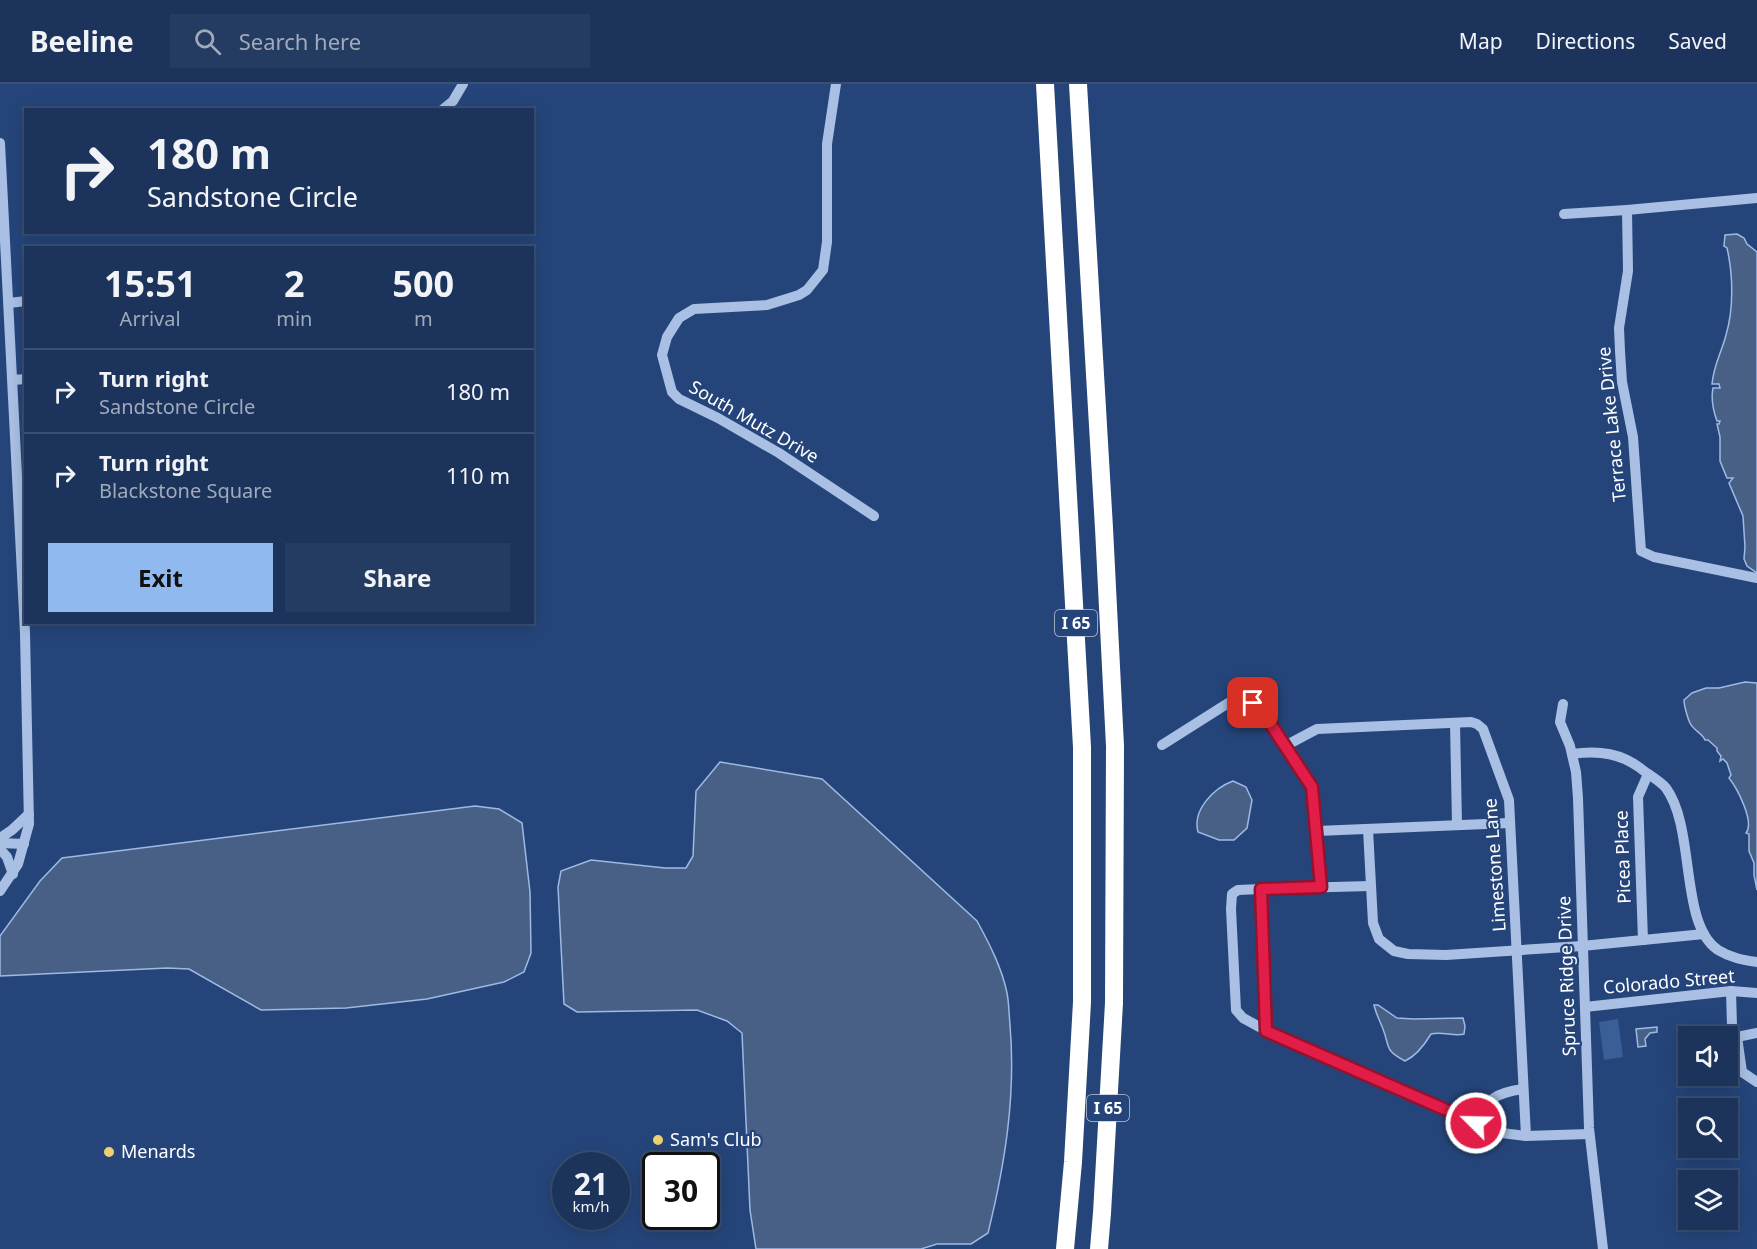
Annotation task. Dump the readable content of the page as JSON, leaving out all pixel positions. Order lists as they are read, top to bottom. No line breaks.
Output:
{"streets":{"highway":["I 65"],"street":["South Mutz Drive","Terrace Lake Drive","Picea Place","Limestone Lane","Spruce Ridge Drive","Colorado Street"]},"crossings":[["Spruce Ridge Drive","Colorado Street"]],"places":["Sam's Club","Menards"],"page":{"header":"Beeline","search":"Search here","nav":["Map","Directions","Saved"],"turn":["180 m","Sandstone Circle"],"eta":["15:51","Arrival","2","min","500","m"],"list":[{"name":"Turn right","note":"Sandstone Circle","value":"180 m"},{"name":"Turn right","note":"Blackstone Square","value":"110 m"}],"buttons":["Exit","Share"],"speed":"21 km/h","limit":"30"}}
